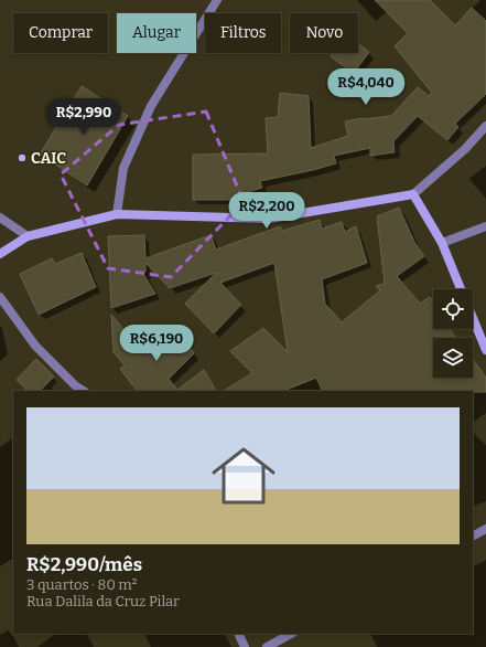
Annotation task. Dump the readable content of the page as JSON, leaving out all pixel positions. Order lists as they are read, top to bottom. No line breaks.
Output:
{"places":["CAIC"],"page":{"chip":["Comprar","Alugar","Filtros","Novo"],"price":["R$4,040","R$2,990","R$2,200","R$6,190"],"list":[{"name":"R$2,990/mês","note":"3 quartos · 80 m² · Rua Dalila da Cruz Pilar"}]}}
